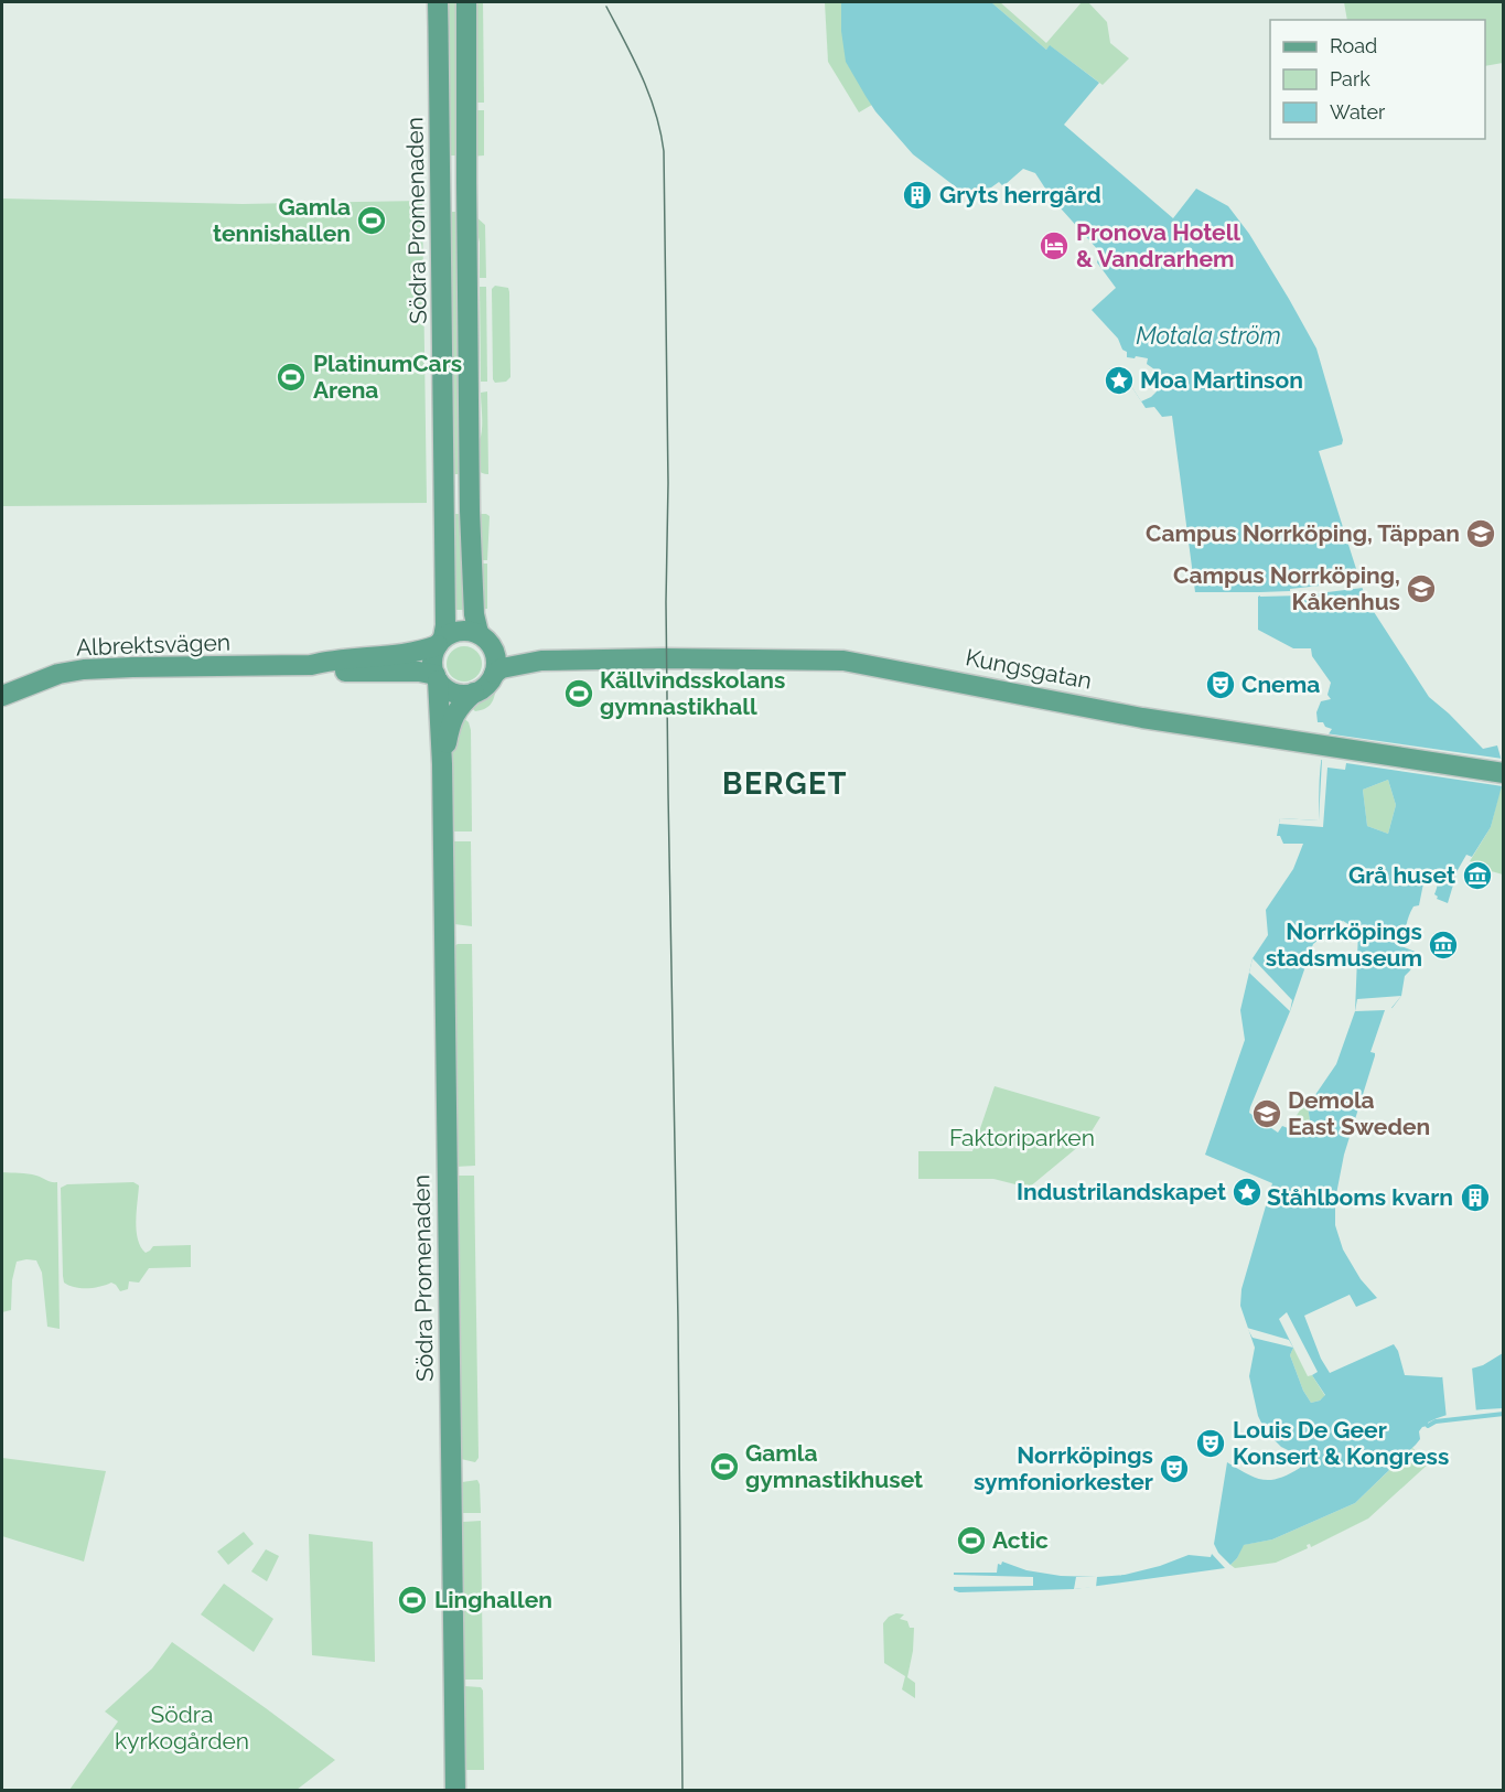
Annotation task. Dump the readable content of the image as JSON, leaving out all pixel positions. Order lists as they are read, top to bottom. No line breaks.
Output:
{"streets":{"main road":["Södra Promenaden","Albrektsvägen","Kungsgatan"]},"crossings":[["Södra Promenaden","Albrektsvägen"],["Södra Promenaden","Kungsgatan"],["Albrektsvägen","Kungsgatan"]],"districts":["BERGET"],"water":["Motala ström"],"parks":["Faktoriparken","Södra kyrkogården"],"places":{"building":["Gryts herrgård","Ståhlboms kvarn"],"sports":["Gamla tennishallen","PlatinumCars Arena","Källvindsskolans gymnastikhall","Gamla gymnastikhuset","Actic","Linghallen"],"hotel":["Pronova Hotell & Vandrarhem"],"place":["Moa Martinson","Industrilandskapet"],"school or university":["Campus Norrköping, Täppan","Campus Norrköping, Kåkenhus","Demola East Sweden"],"theatre":["Cnema","Louis De Geer Konsert & Kongress","Norrköpings symfoniorkester"],"museum":["Grå huset","Norrköpings stadsmuseum"]},"legend":["Road","Park","Water"]}
